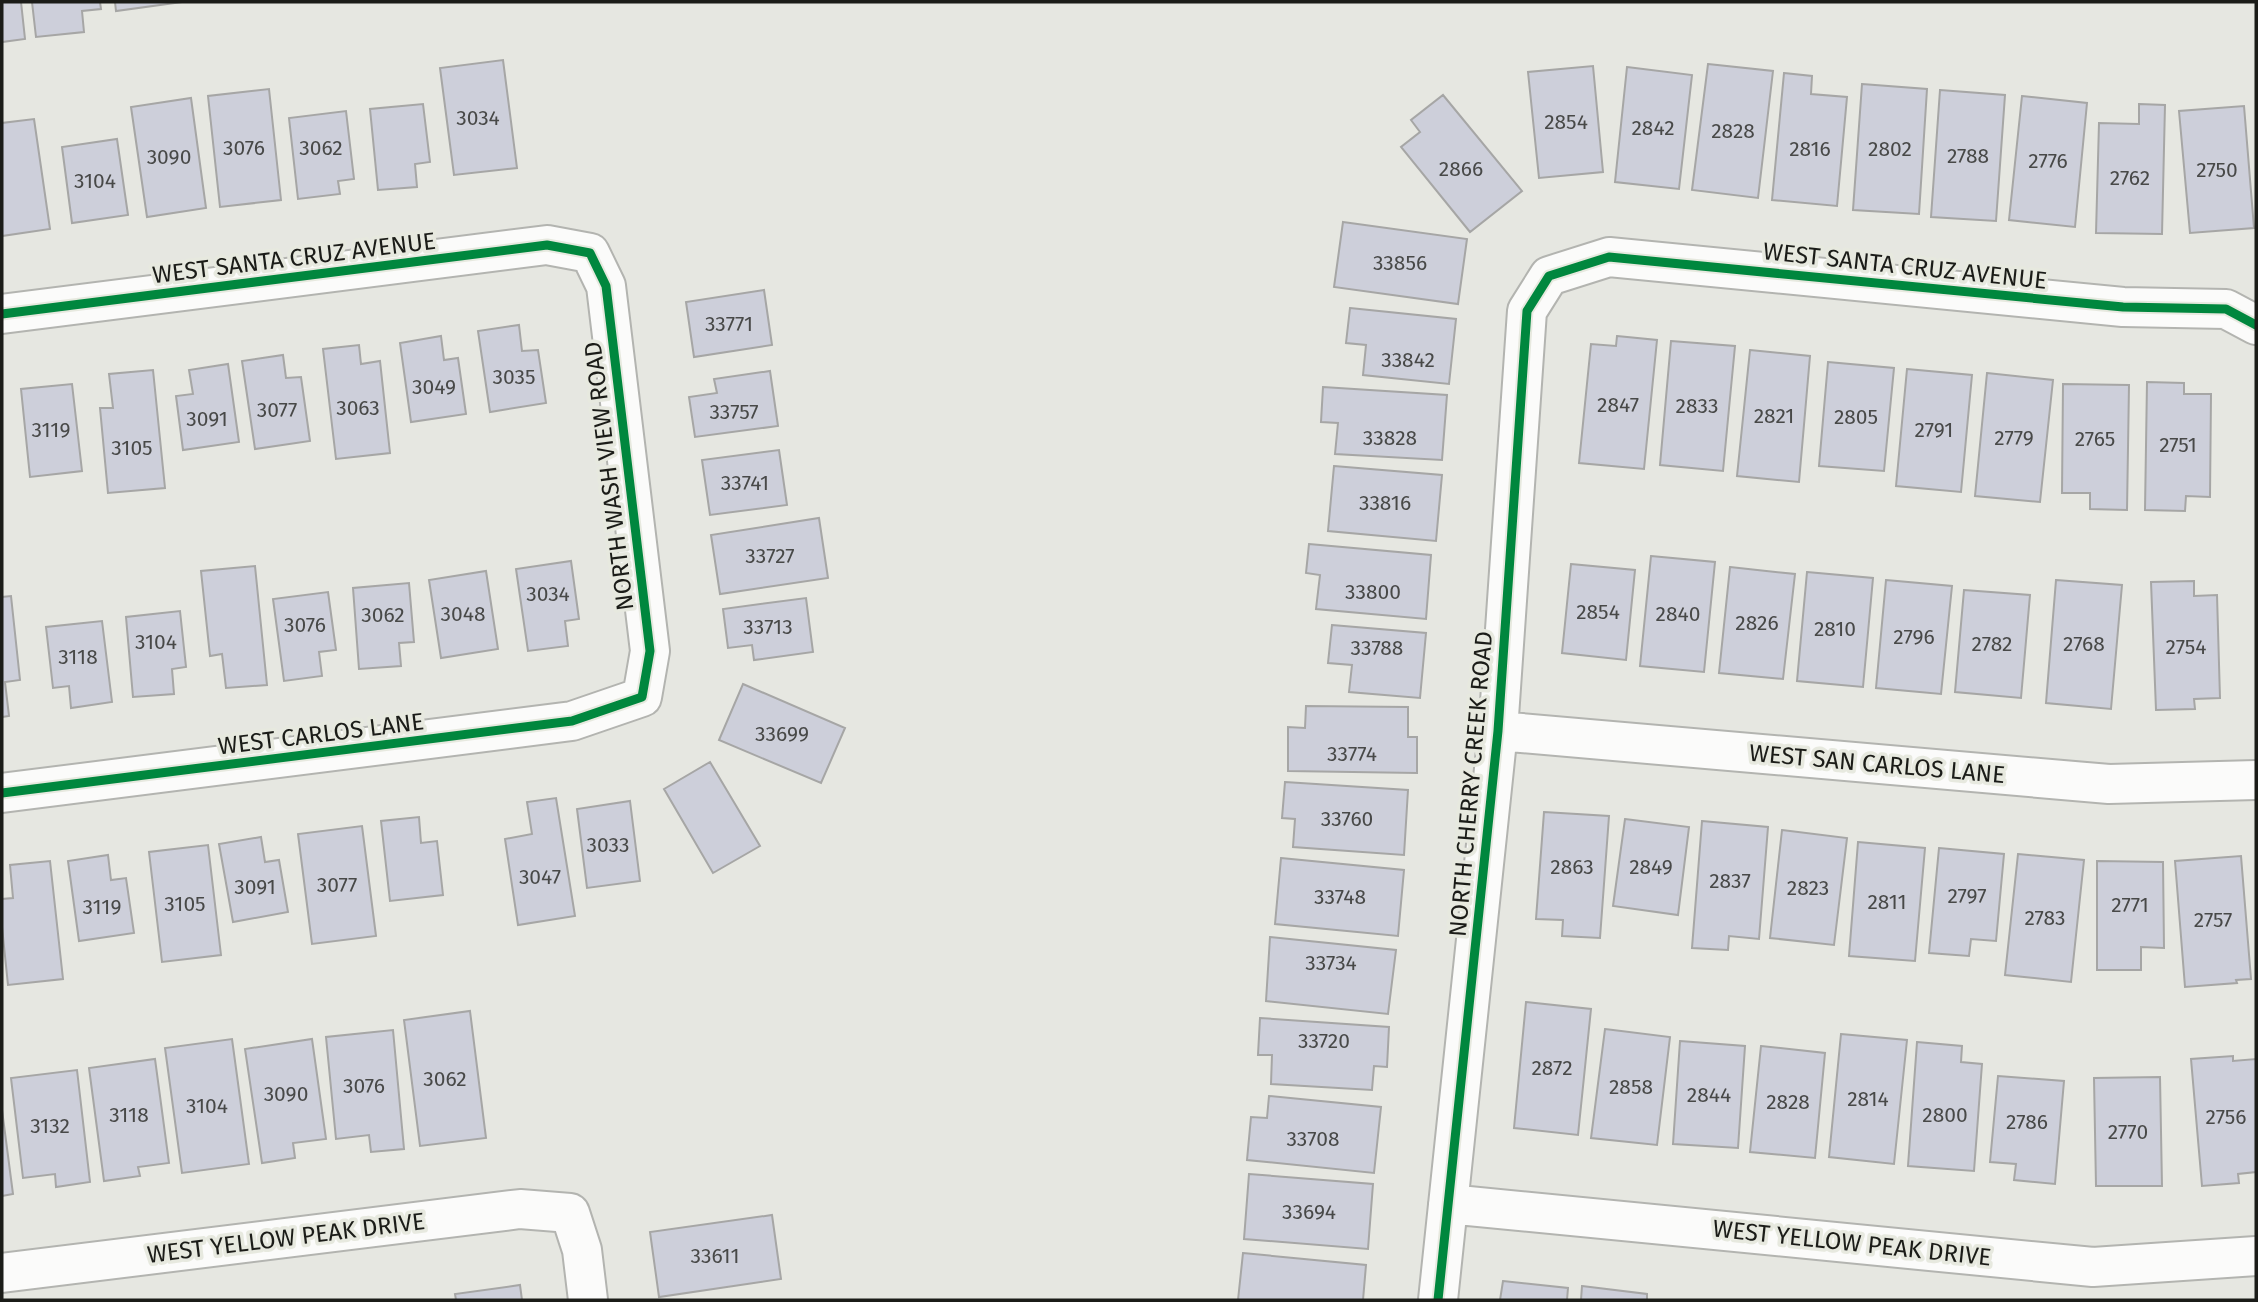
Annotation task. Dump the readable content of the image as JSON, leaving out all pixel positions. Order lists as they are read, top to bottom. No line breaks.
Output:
{"streets":{"street":["WEST SANTA CRUZ AVENUE","NORTH WASH VIEW ROAD","WEST CARLOS LANE","WEST SAN CARLOS LANE","NORTH CHERRY CREEK ROAD","WEST YELLOW PEAK DRIVE"]},"crossings":[["WEST SANTA CRUZ AVENUE","NORTH WASH VIEW ROAD"],["WEST SANTA CRUZ AVENUE","NORTH CHERRY CREEK ROAD"],["NORTH WASH VIEW ROAD","WEST CARLOS LANE"],["WEST SAN CARLOS LANE","NORTH CHERRY CREEK ROAD"],["NORTH CHERRY CREEK ROAD","WEST YELLOW PEAK DRIVE"]],"house_numbers":["3034","2854","2842","2828","3076","3062","2816","2802","2788","3090","2776","2866","2750","2762","3104","33856","33771","33842","3035","3049","2847","2833","3063","3077","33757","2821","2805","3091","3119","2791","33828","2779","2765","2751","3105","33741","33816","33727","33800","3034","2854","3048","2840","3062","2826","3076","33713","2810","2796","3104","2782","2768","2754","33788","3118","33699","33774","33760","3033","2863","2849","3047","2837","3077","3091","2823","2797","33748","2811","3105","2771","3119","2783","2757","33734","33720","2872","3062","3076","2858","3090","2844","2814","2828","3104","3118","2800","2756","2786","3132","2770","33708","33694","33611"]}
